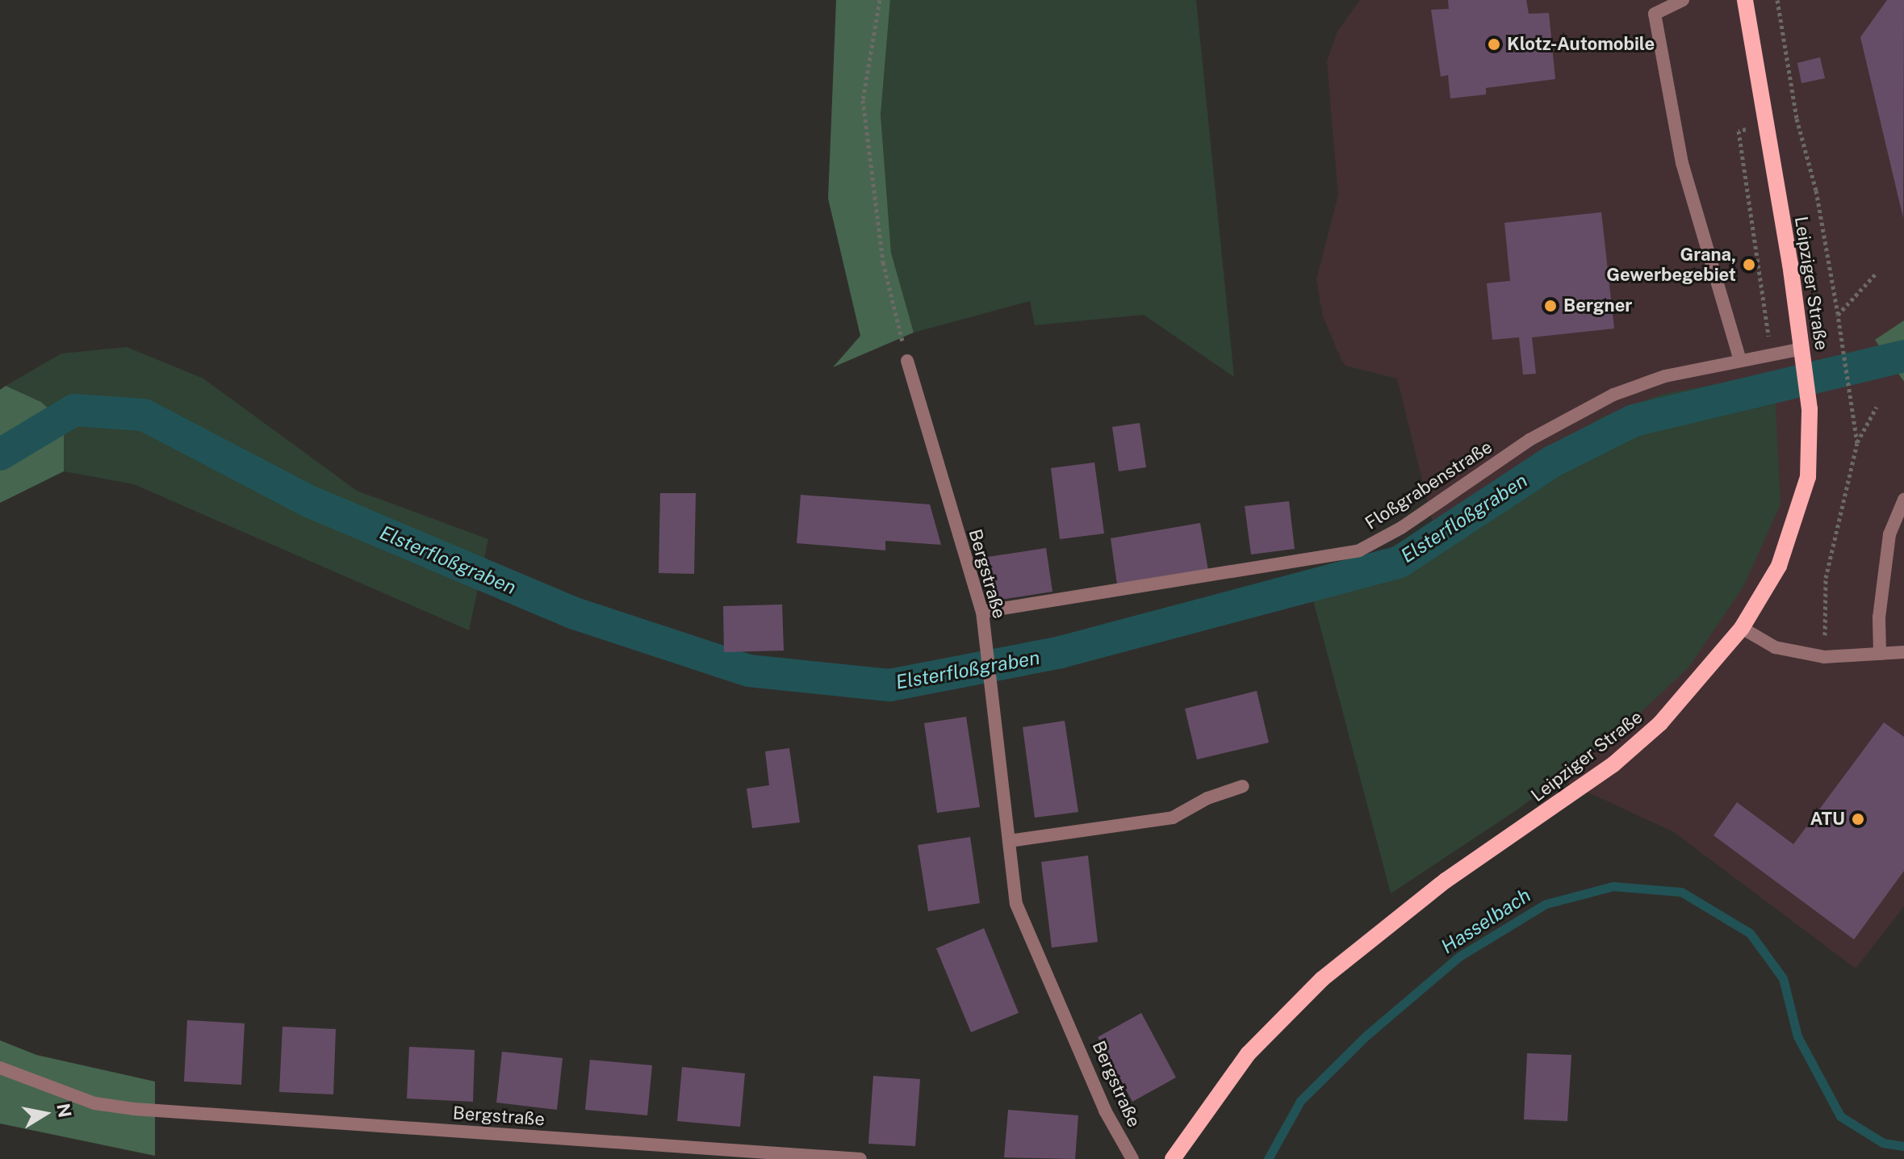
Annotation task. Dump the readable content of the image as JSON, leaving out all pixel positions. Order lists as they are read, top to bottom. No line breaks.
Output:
{"streets":{"main road":["Leipziger Straße"],"street":["Floßgrabenstraße","Bergstraße"]},"crossings":[["Leipziger Straße","Floßgrabenstraße"],["Floßgrabenstraße","Bergstraße"]],"water":["Elsterfloßgraben","Hasselbach"],"places":["Klotz-Automobile","Grana, Gewerbegebiet","Bergner","ATU"],"north":"right"}
